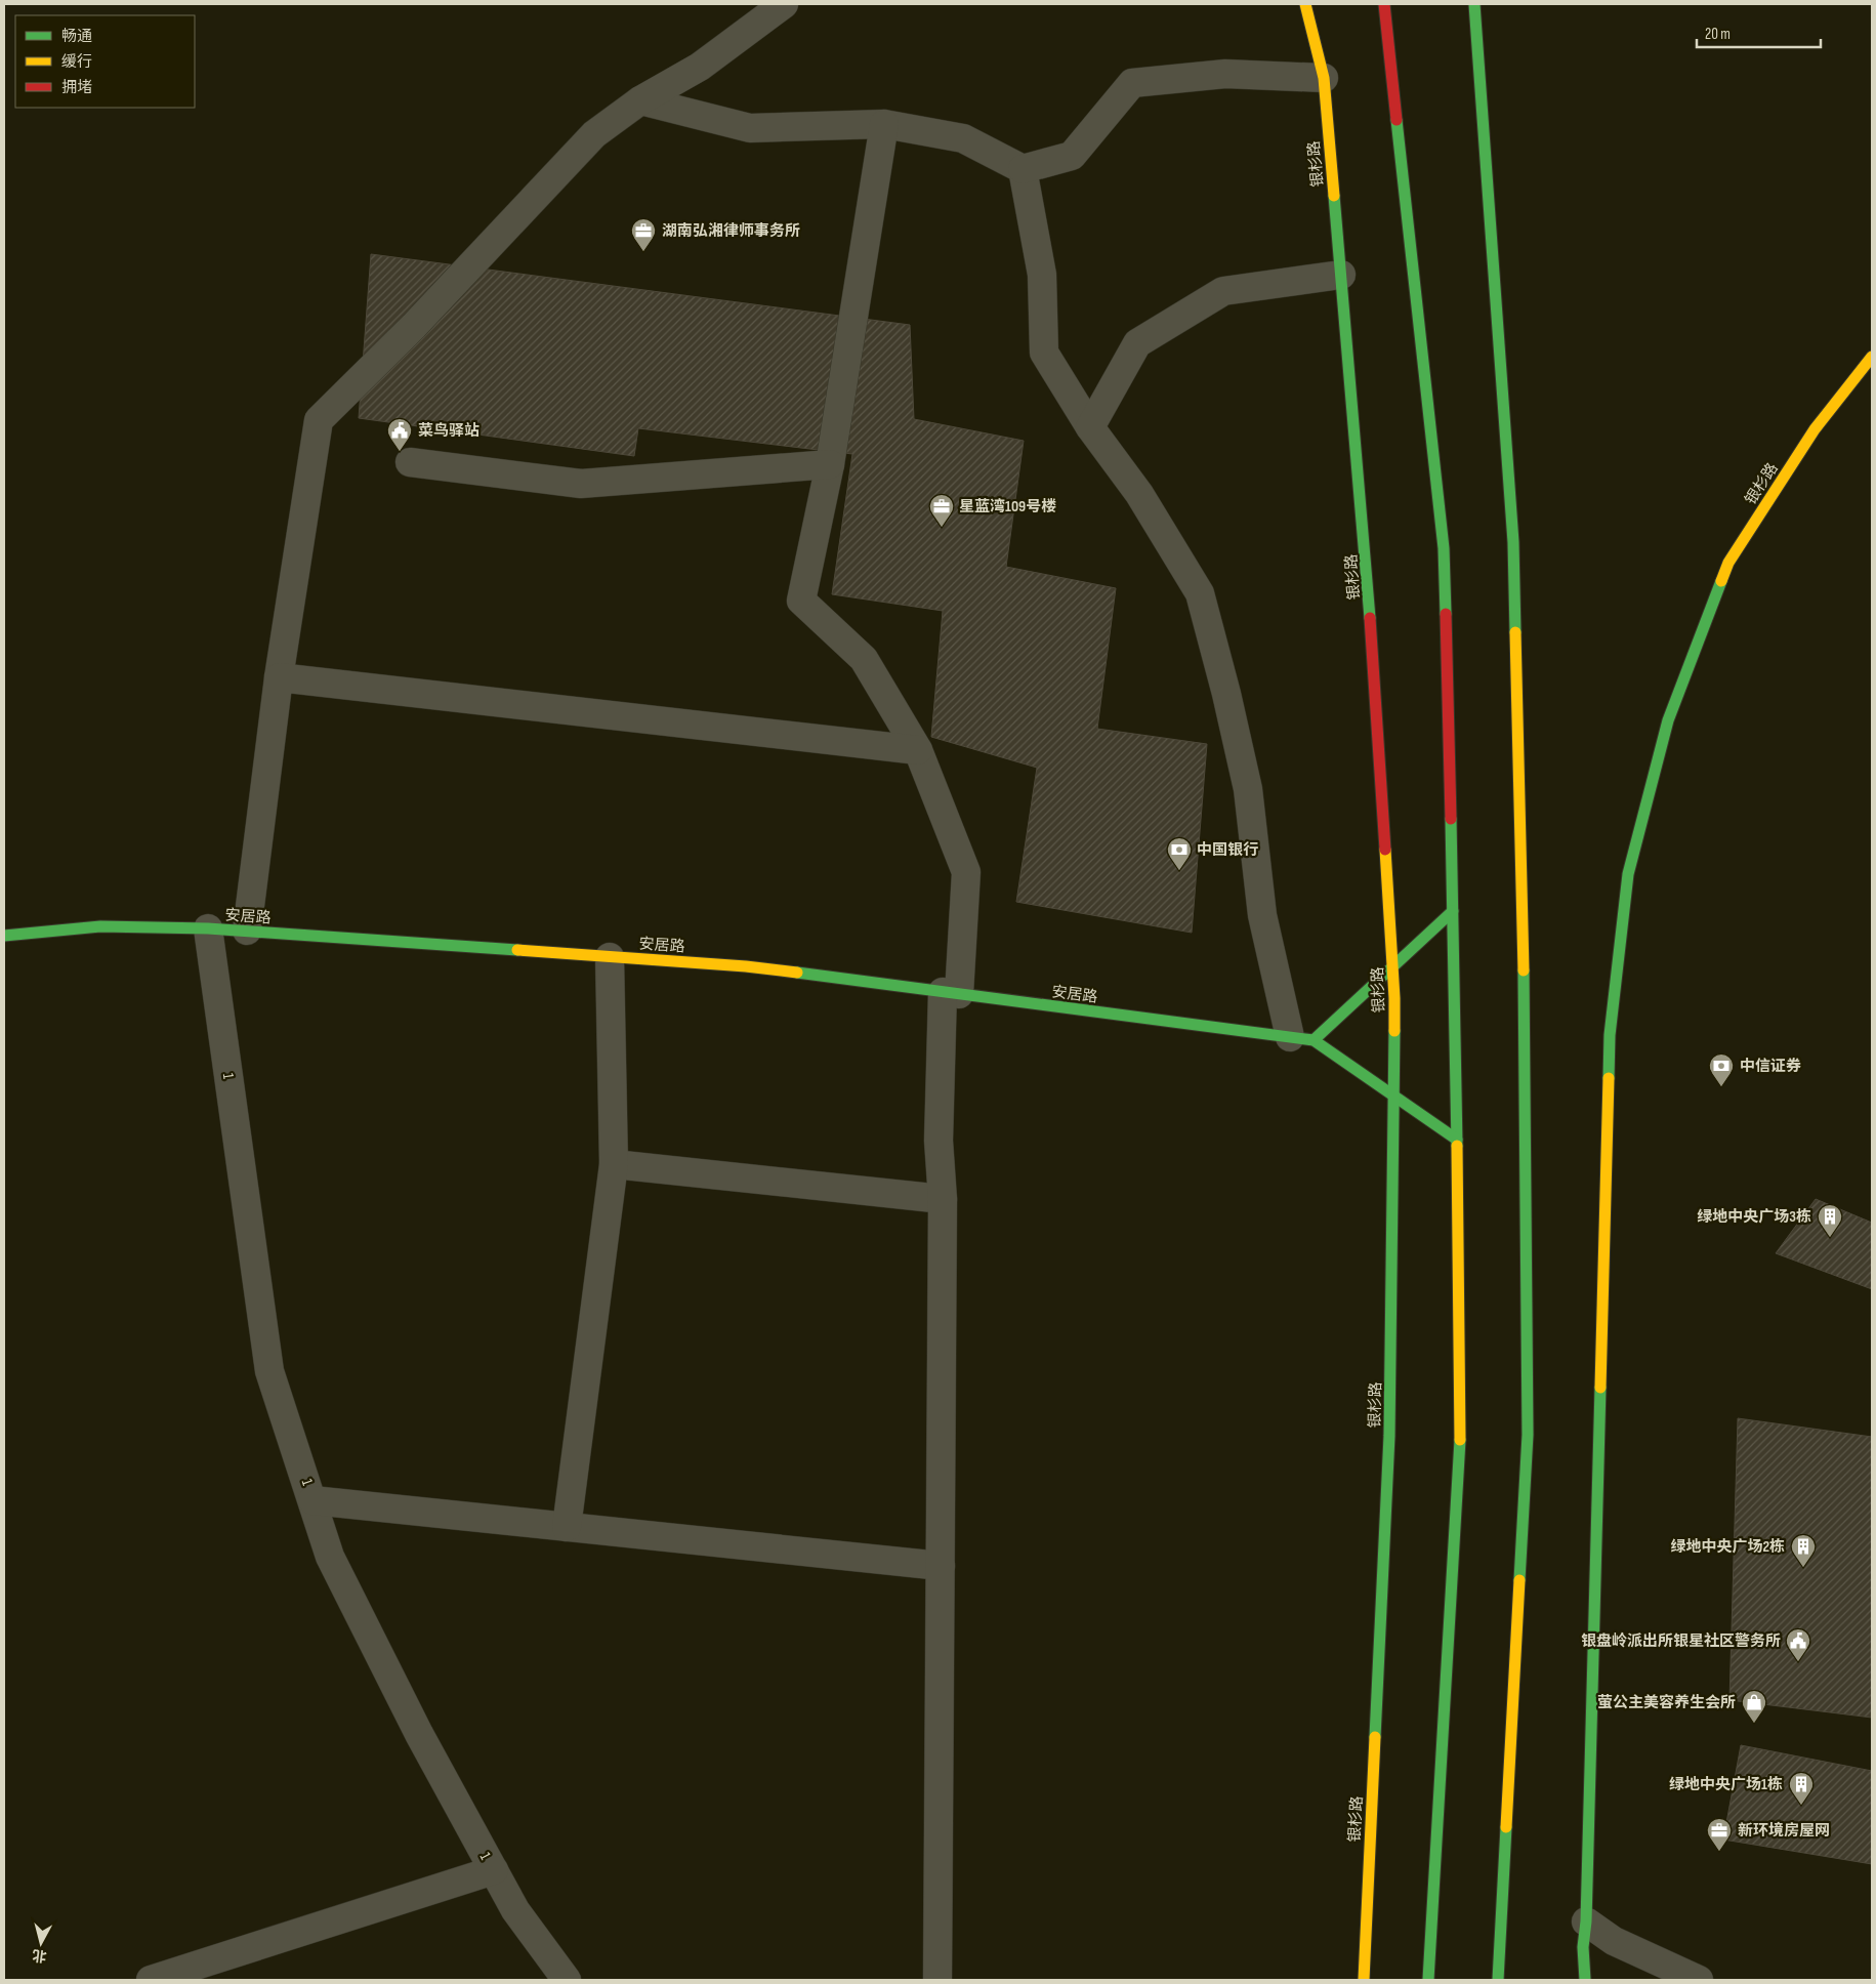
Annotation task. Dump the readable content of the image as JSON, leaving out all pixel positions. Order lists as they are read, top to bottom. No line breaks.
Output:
{"streets":{"main road":["银杉路","安居路"],"street":["1"]},"crossings":[["安居路","1"]],"places":{"office":["湖南弘湘律师事务所","星蓝湾109号楼","新环境房屋网"],"public building":["菜鸟驿站","银盘岭派出所银星社区警务所"],"bank":["中国银行","中信证券"],"building":["绿地中央广场3栋","绿地中央广场2栋","绿地中央广场1栋"],"shop":["萤公主美容养生会所"]},"legend":["畅通","缓行","拥堵"],"scale_bar":"20 m","north":"bottom"}
